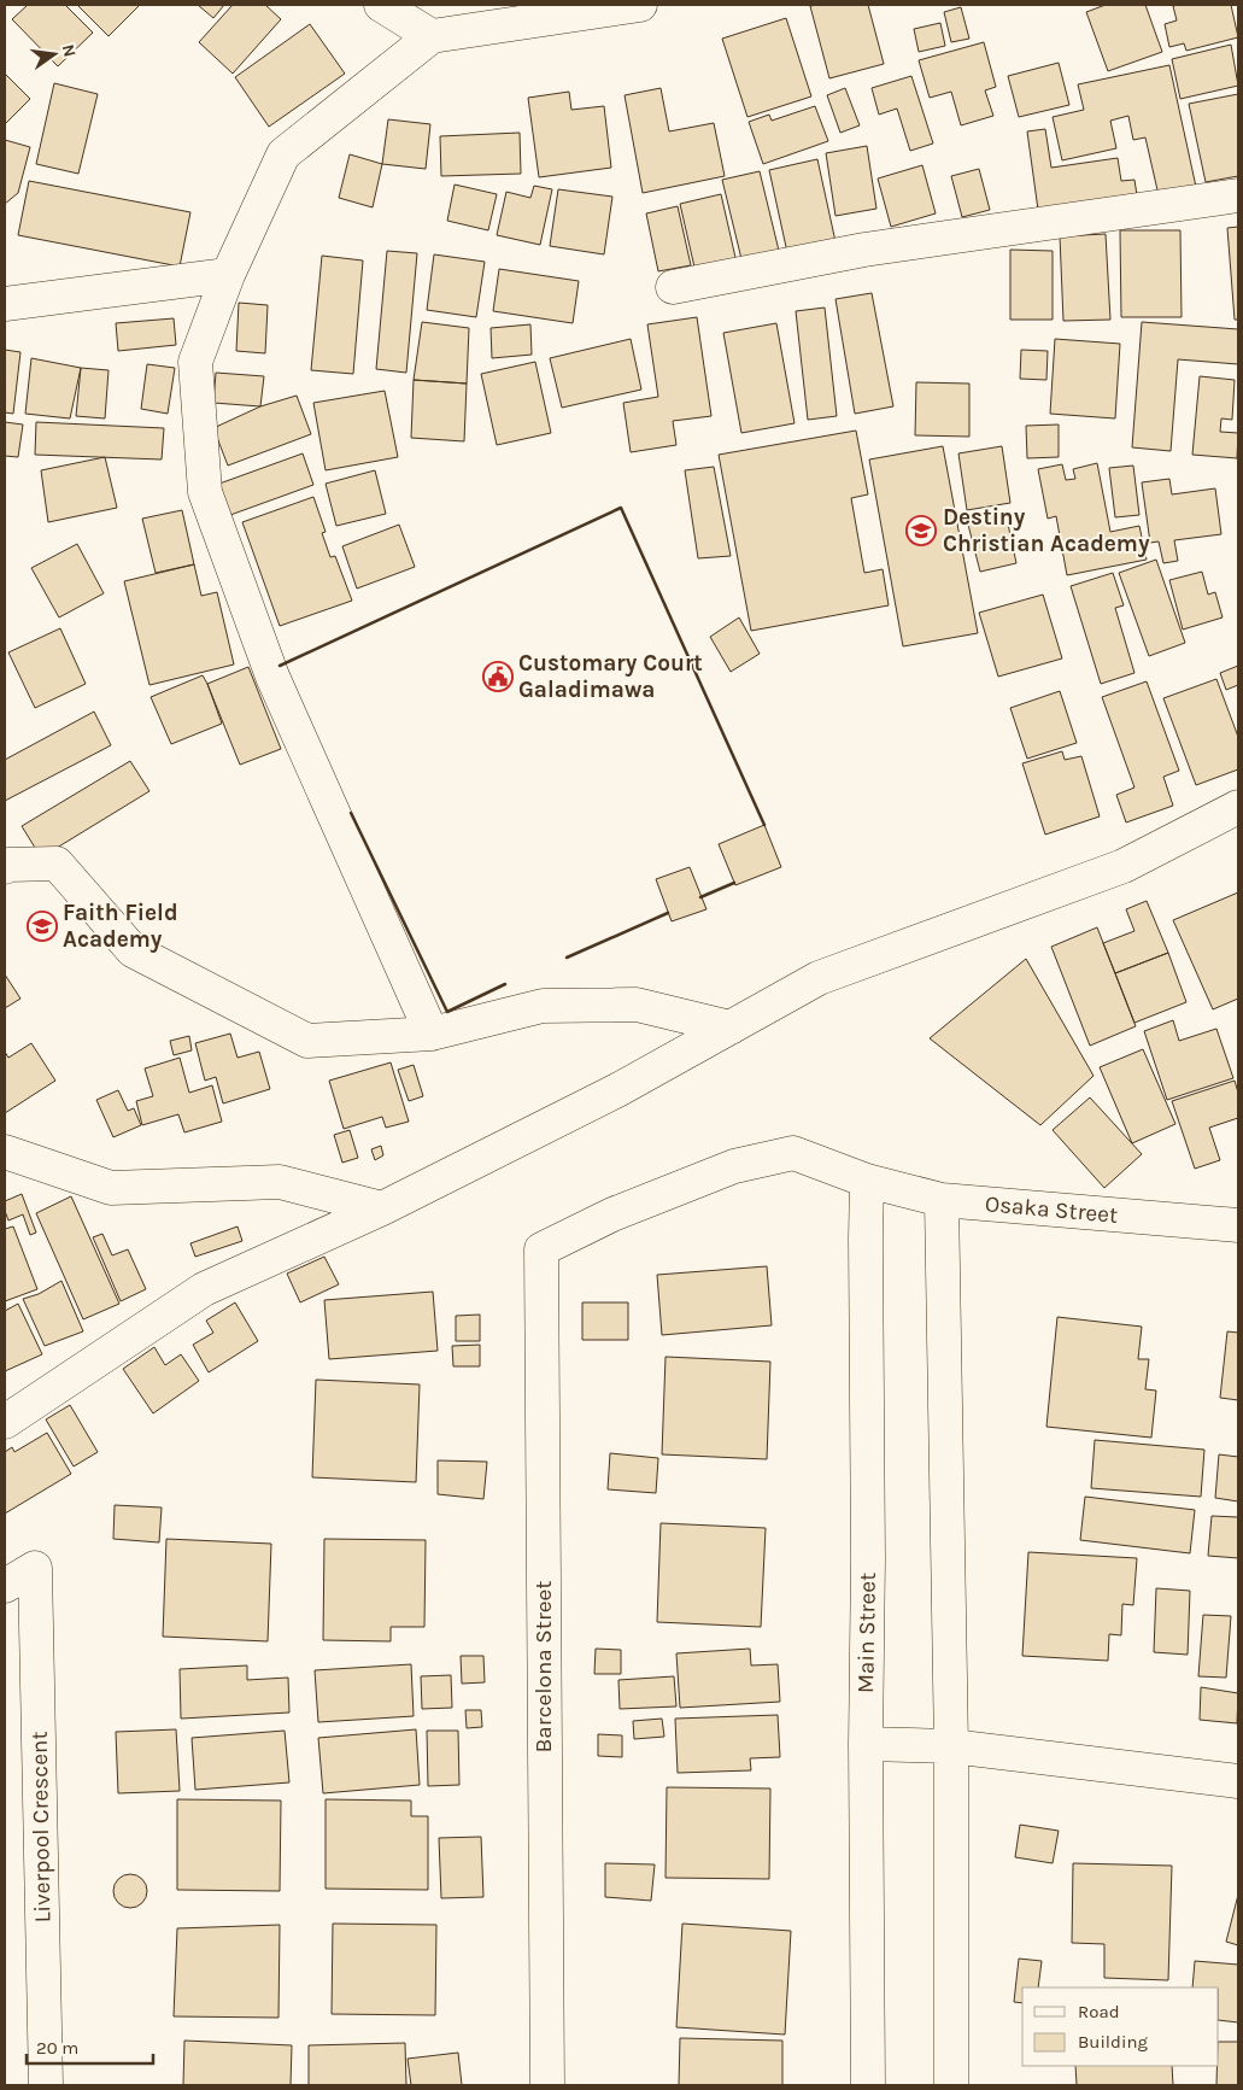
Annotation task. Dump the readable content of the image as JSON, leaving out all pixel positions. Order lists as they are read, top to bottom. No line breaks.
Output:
{"streets":{"street":["Osaka Street","Main Street","Barcelona Street","Liverpool Crescent"]},"crossings":[["Osaka Street","Main Street"],["Osaka Street","Barcelona Street"]],"places":{"school or university":["Destiny Christian Academy","Faith Field Academy"],"public building":["Customary Court Galadimawa"]},"legend":["Road","Building"],"scale_bar":"20 m","north":"right"}
